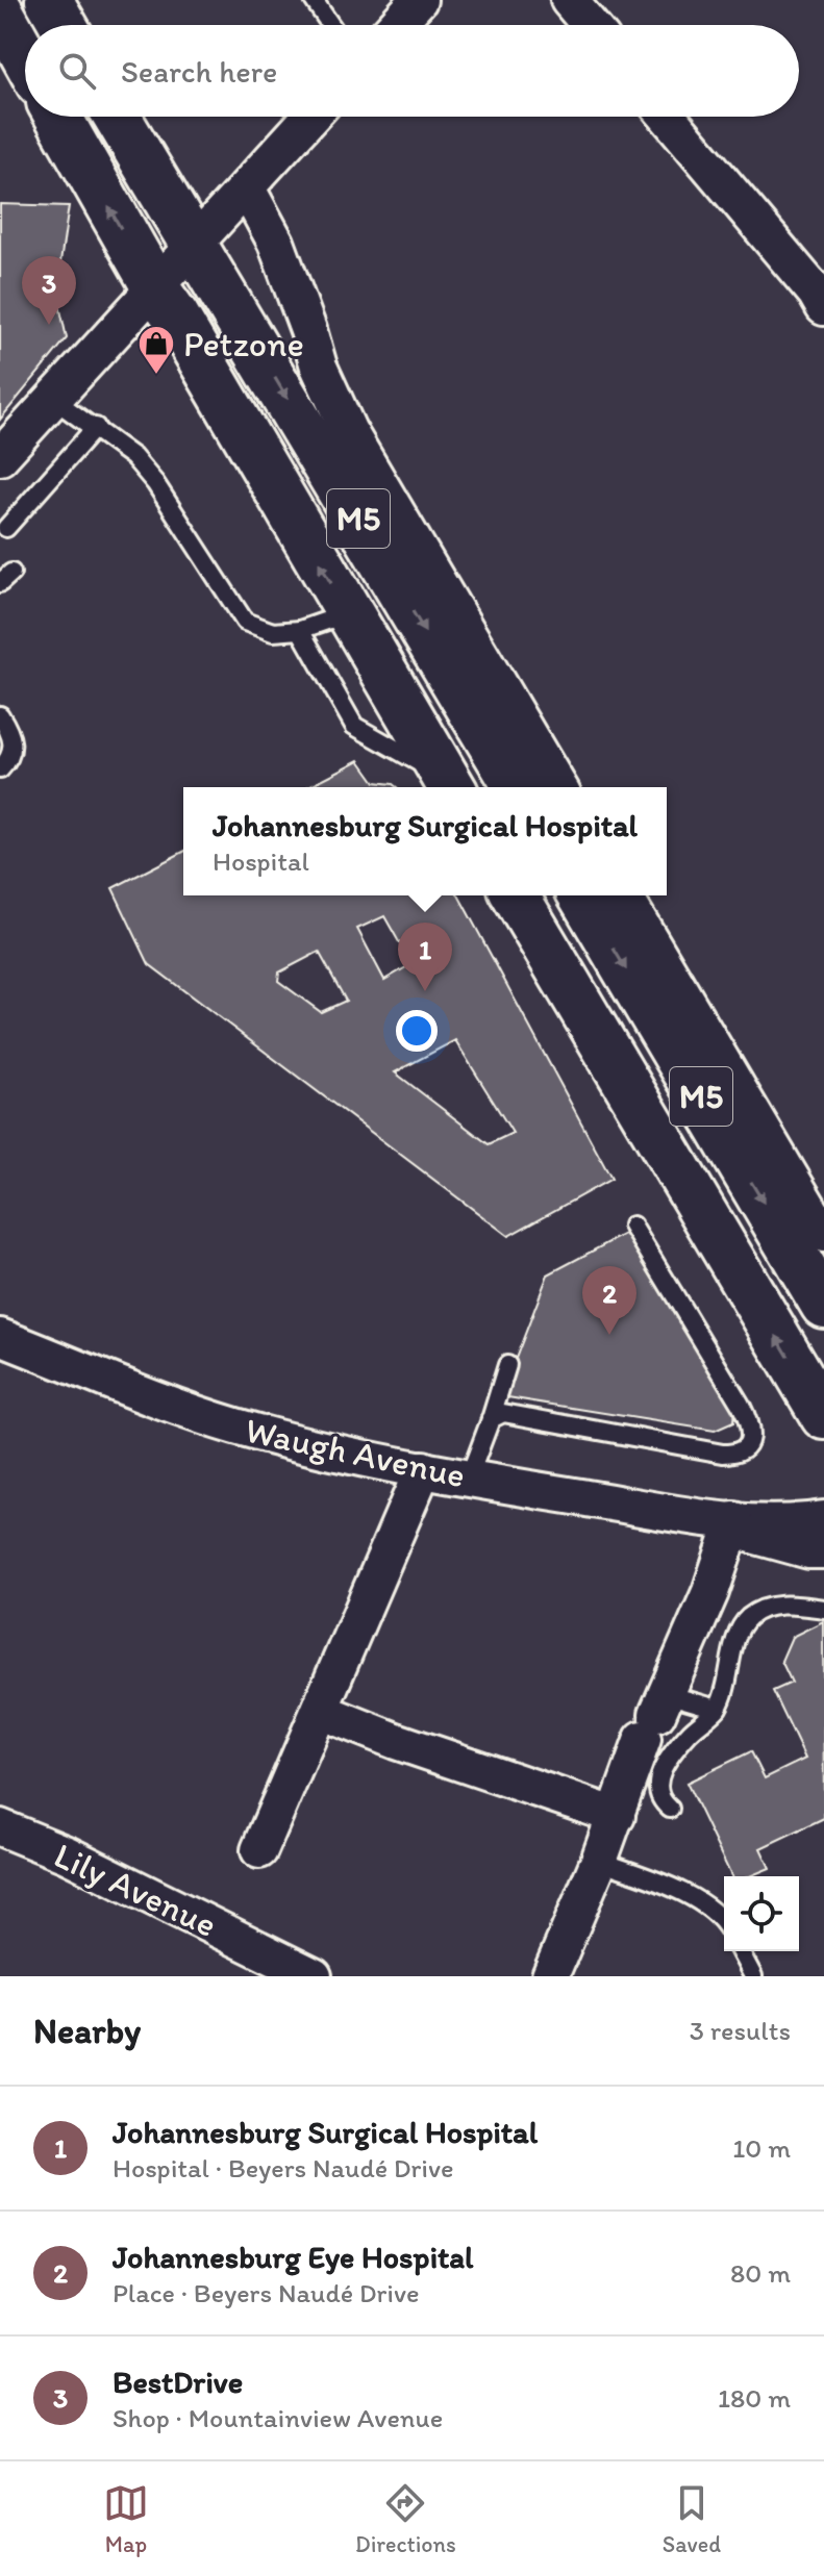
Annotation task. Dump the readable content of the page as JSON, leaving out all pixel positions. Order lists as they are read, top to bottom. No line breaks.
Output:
{"streets":{"main road":["M5"],"street":["Waugh Avenue","Lily Avenue"]},"places":{"shop":["Petzone"]},"page":{"search":"Search here","pins":["3","1","2"],"popup":["Johannesburg Surgical Hospital","Hospital"],"heading":["Nearby","3 results"],"list":[{"mark":"1","name":"Johannesburg Surgical Hospital","note":"Hospital · Beyers Naudé Drive","value":"10 m"},{"mark":"2","name":"Johannesburg Eye Hospital","note":"Place · Beyers Naudé Drive","value":"80 m"},{"mark":"3","name":"BestDrive","note":"Shop · Mountainview Avenue","value":"180 m"}],"nav":["Map","Directions","Saved"]}}
